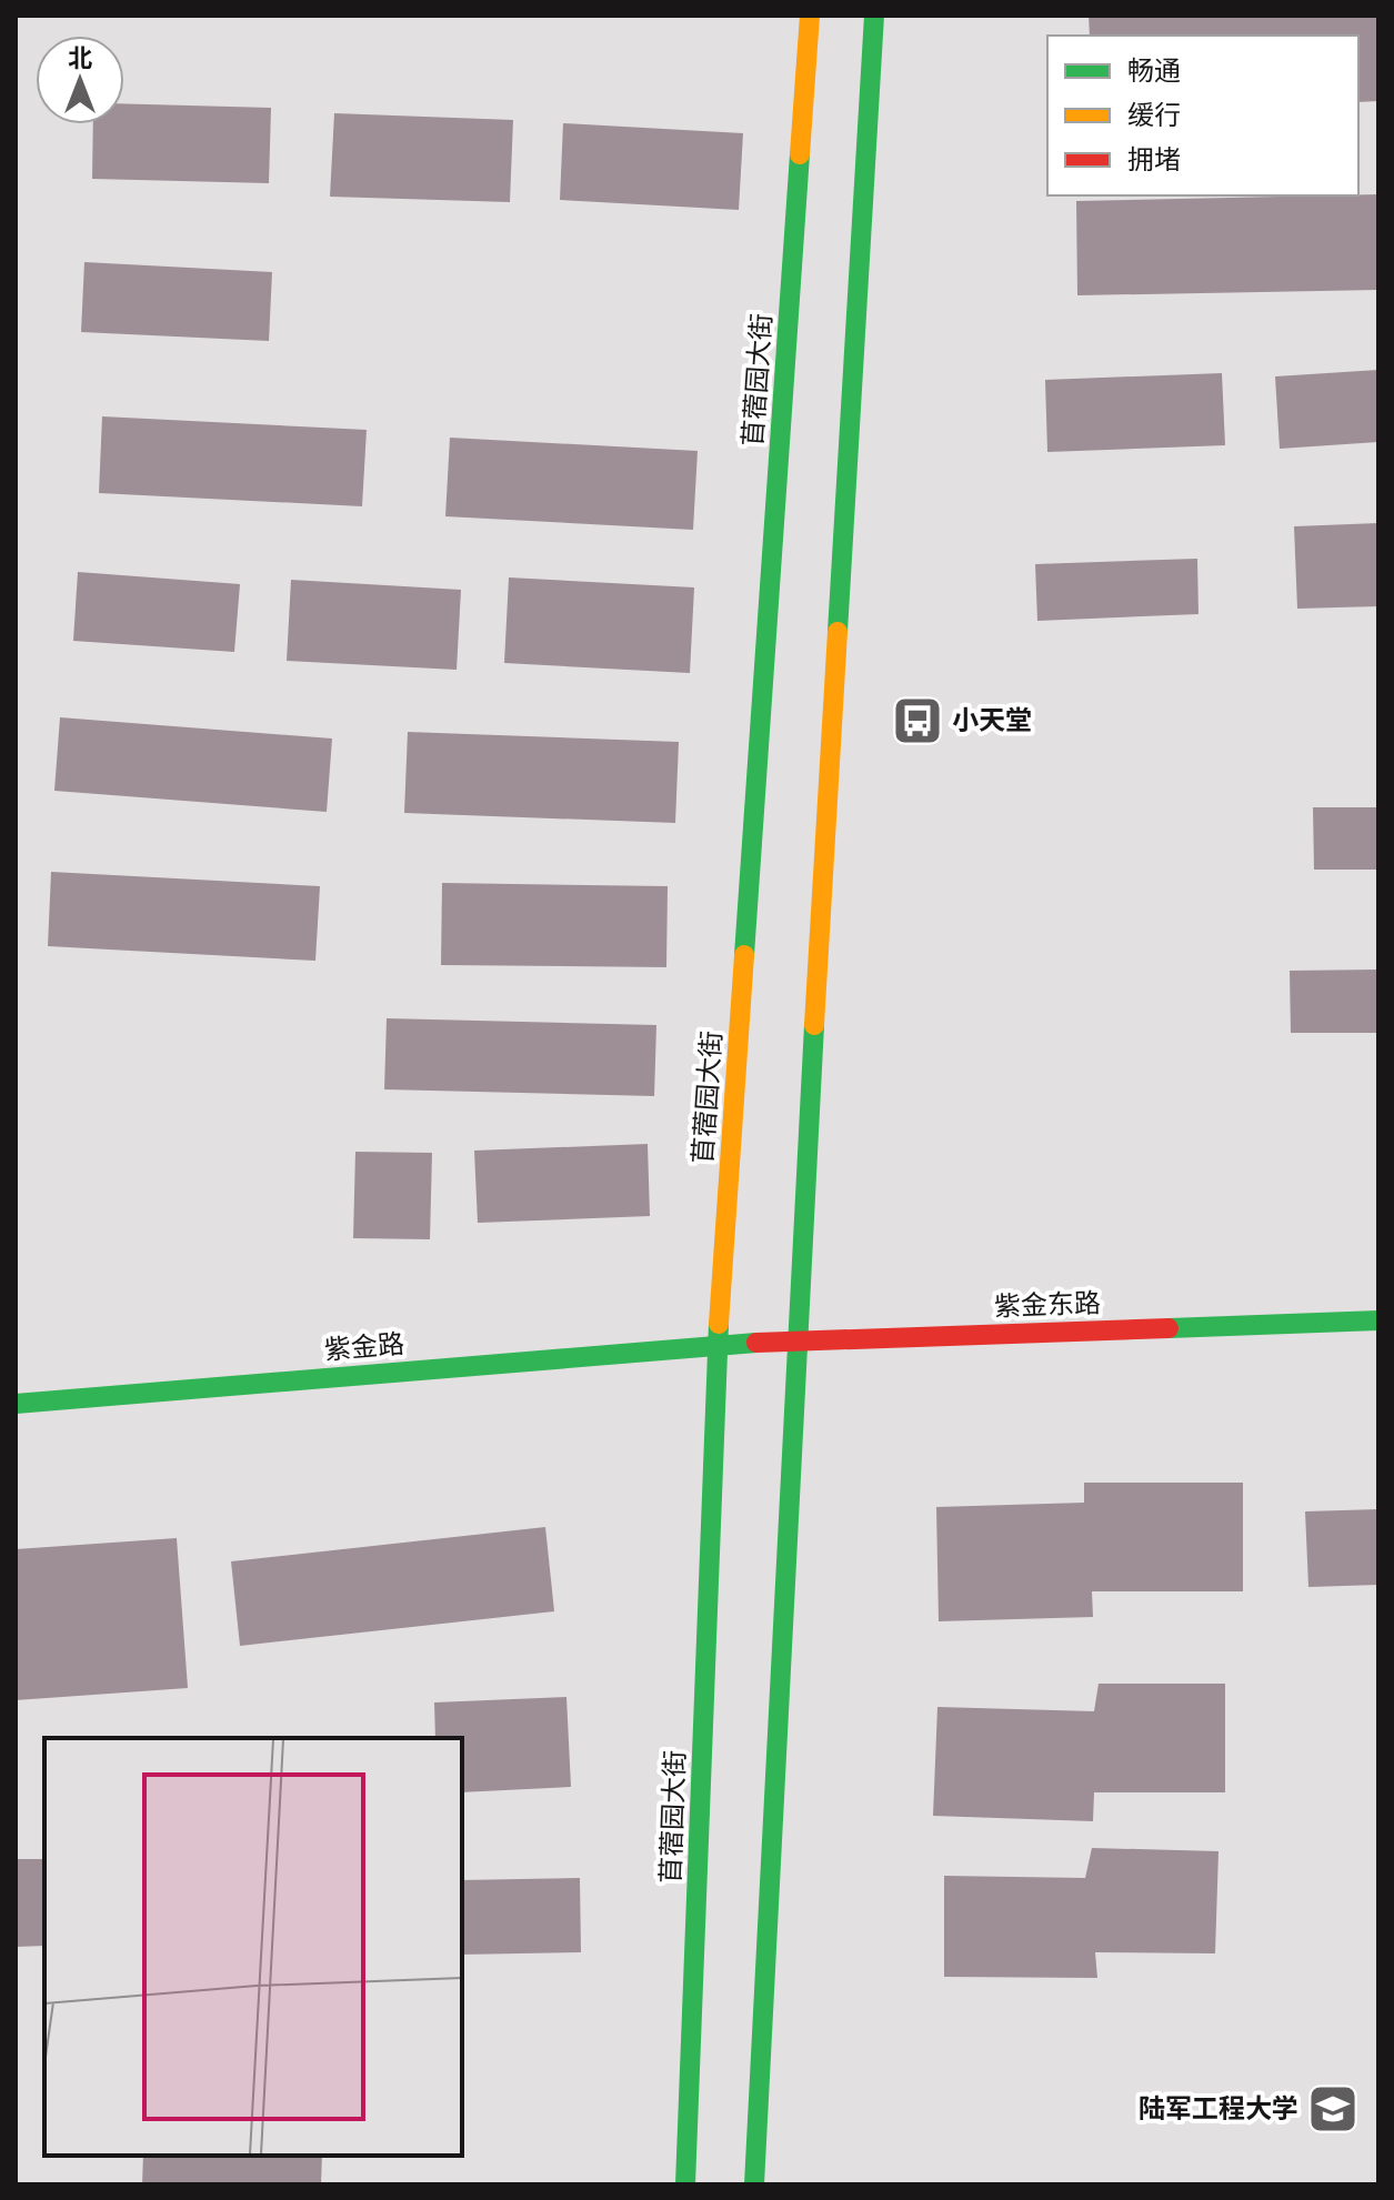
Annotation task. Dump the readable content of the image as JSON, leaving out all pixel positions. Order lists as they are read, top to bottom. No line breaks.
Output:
{"streets":{"main road":["苜蓿园大街","紫金东路","紫金路"]},"crossings":[["苜蓿园大街","紫金东路"],["苜蓿园大街","紫金路"],["紫金东路","紫金路"]],"places":{"bus stop":["小天堂"],"school or university":["陆军工程大学"]},"legend":["畅通","缓行","拥堵"],"north":"top"}
